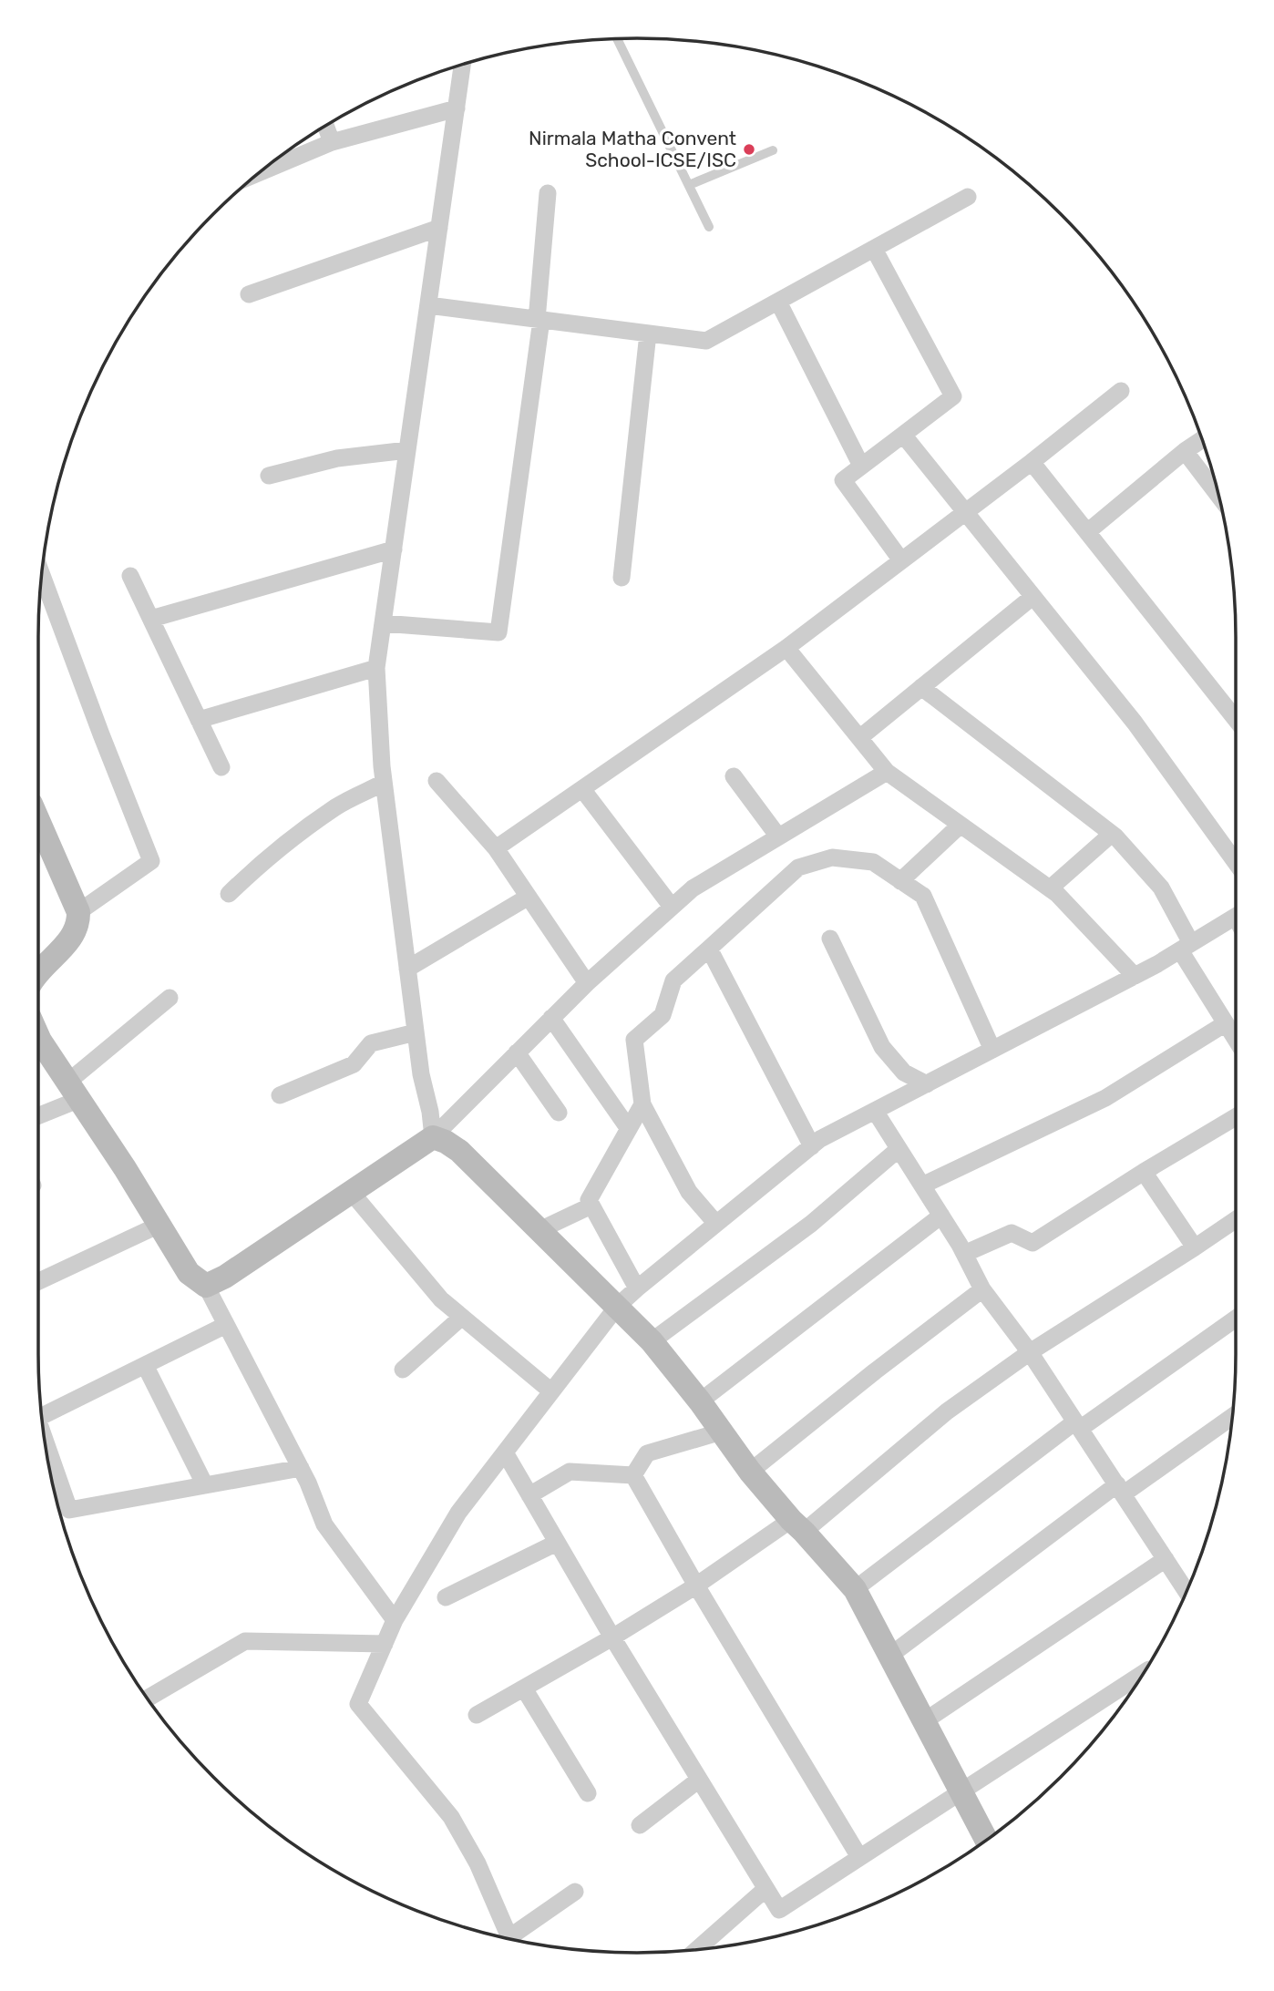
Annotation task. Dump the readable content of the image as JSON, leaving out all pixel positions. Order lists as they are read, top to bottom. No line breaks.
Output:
{"places":["Nirmala Matha Convent School-ICSE/ISC"]}
